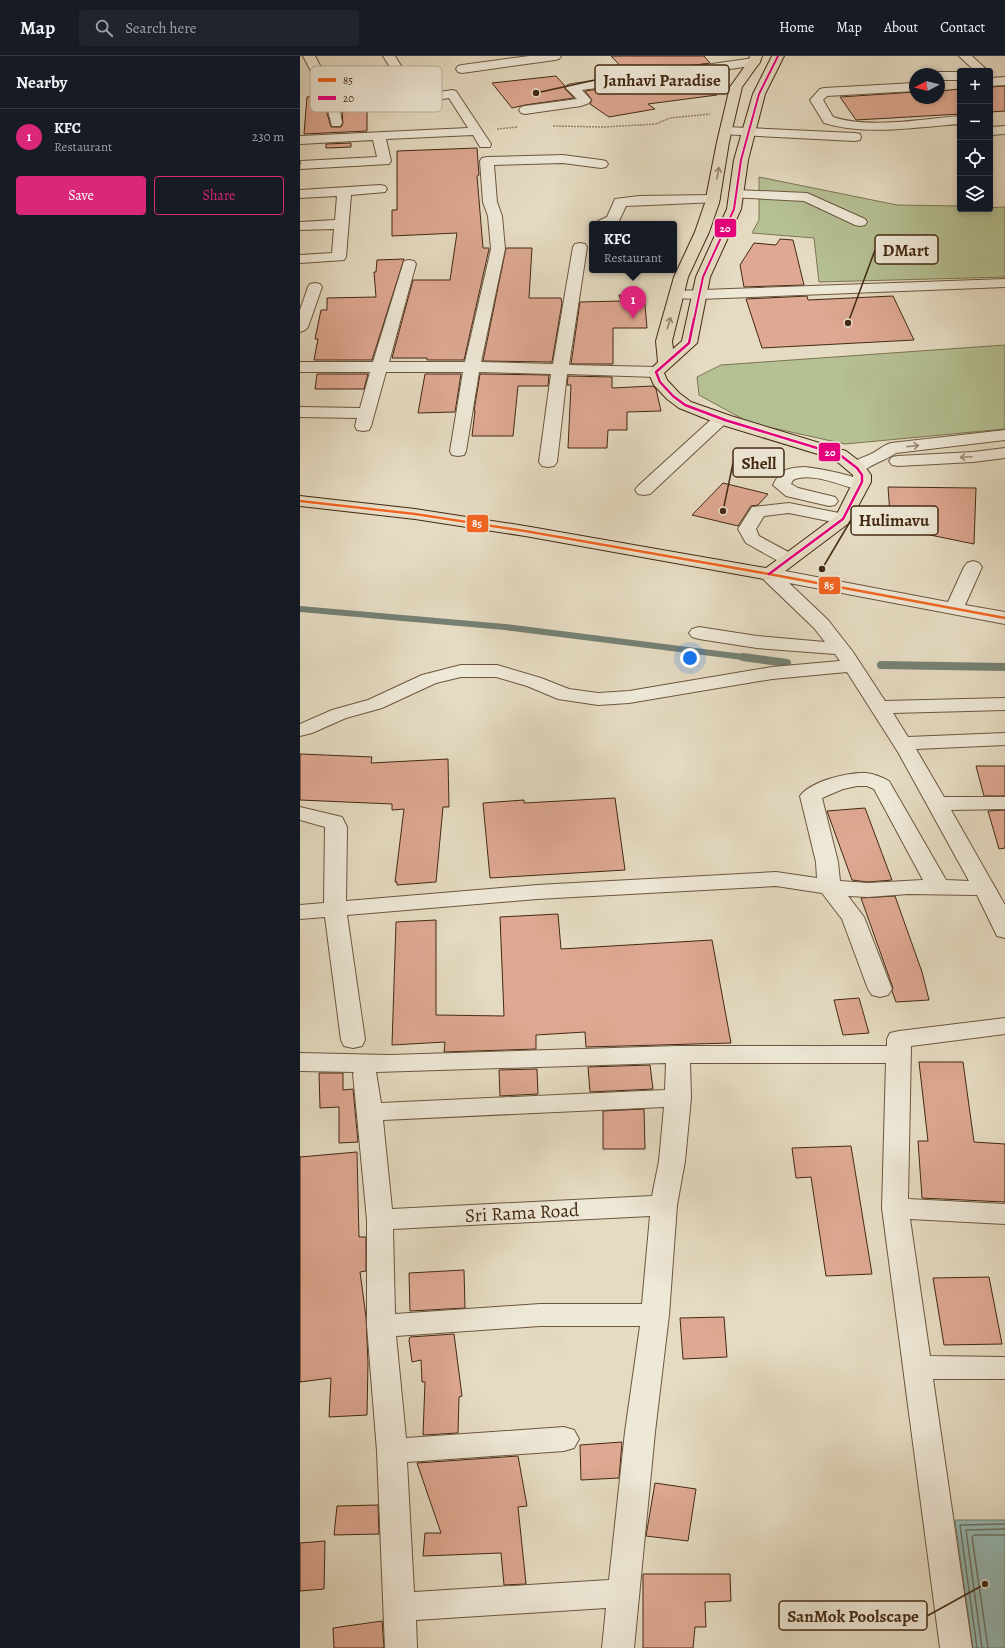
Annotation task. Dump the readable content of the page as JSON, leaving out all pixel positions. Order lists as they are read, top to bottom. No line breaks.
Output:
{"streets":{"street":["Sri Rama Road"]},"places":["Janhavi Paradise","DMart","Shell","Hulimavu","SanMok Poolscape"],"lines":["transit line 20","transit line 85"],"legend":["85","20"],"north":"left","page":{"header":"Map","search":"Search here","nav":["Home","Map","About","Contact"],"heading":"Nearby","map_buttons":["+","−"],"list":[{"mark":"1","name":"KFC","note":"Restaurant","value":"230 m"}],"buttons":["Save","Share"],"popup":["KFC","Restaurant"],"pins":"1"}}
